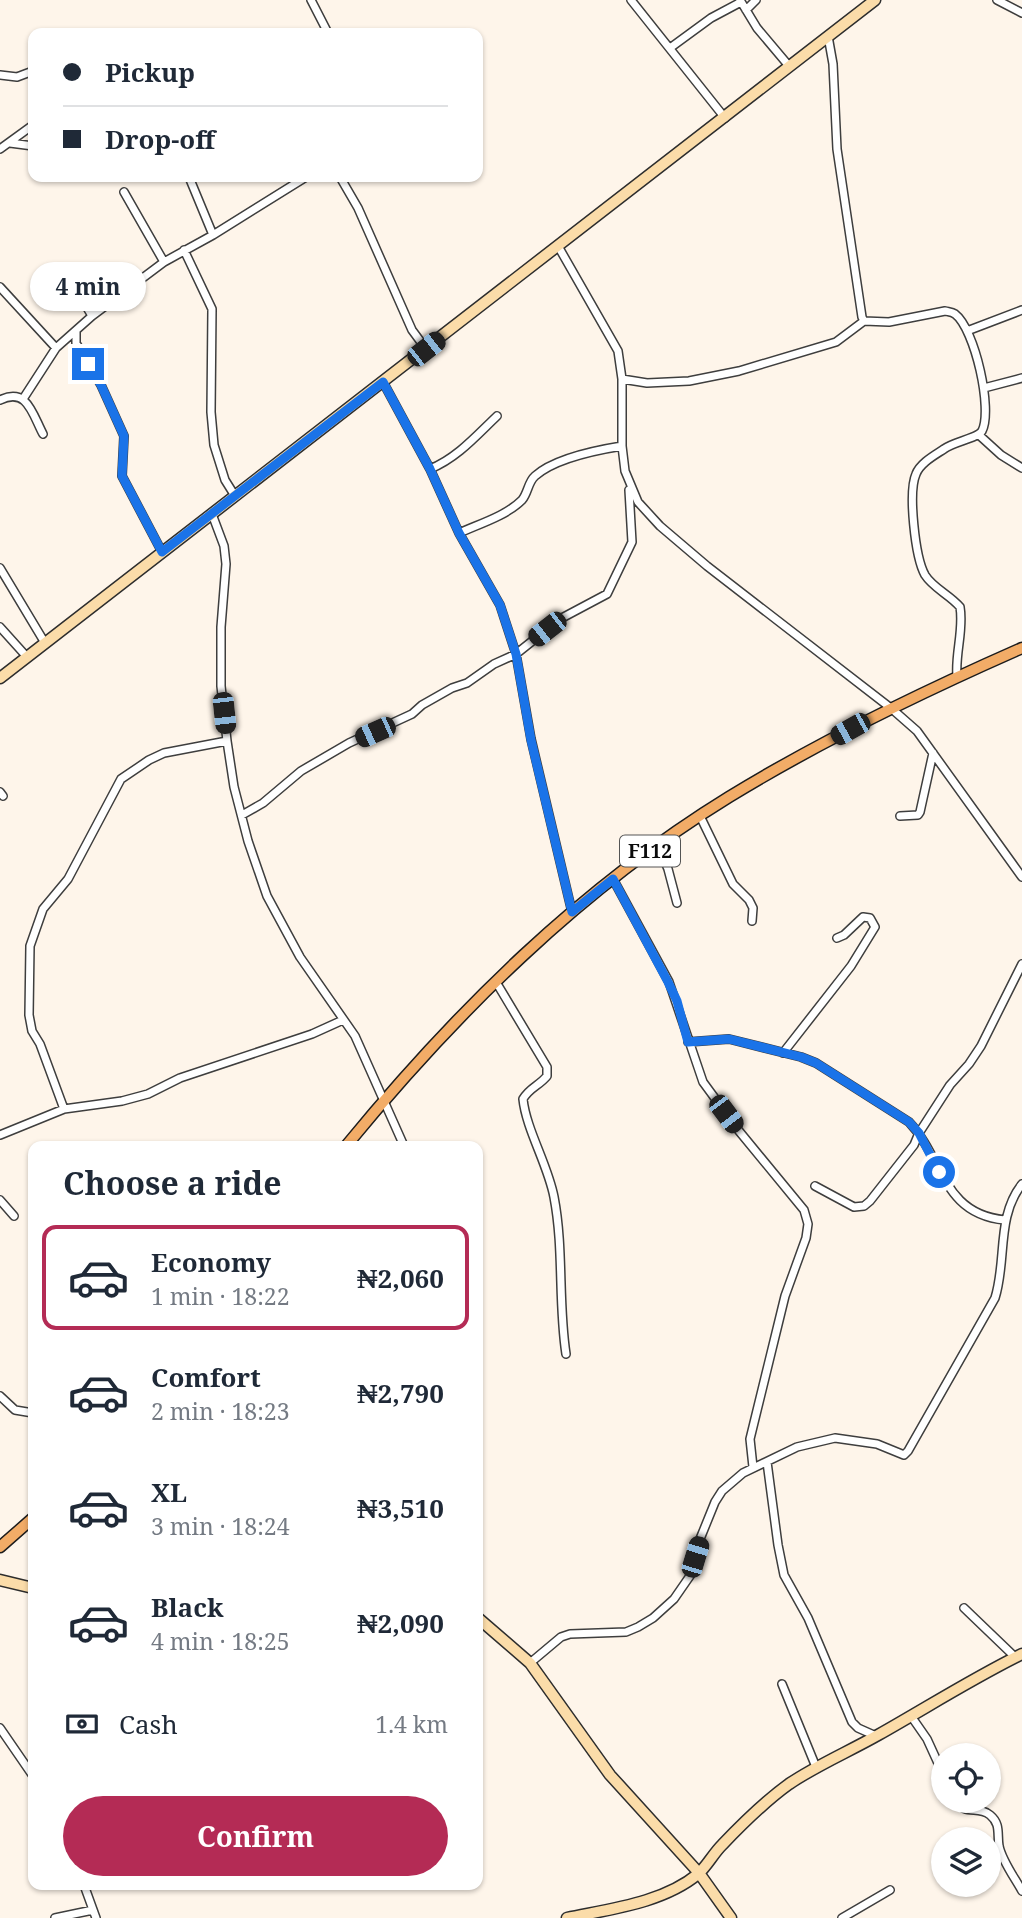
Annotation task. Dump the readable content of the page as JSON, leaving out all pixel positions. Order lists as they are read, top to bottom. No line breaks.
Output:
{"streets":{"main road":["F112"]},"page":{"banner":["Pickup","Drop-off"],"bubble":"4 min","heading":"Choose a ride","list":[{"name":"Economy","note":"1 min · 18:22","value":"₦2,060"},{"name":"Comfort","note":"2 min · 18:23","value":"₦2,790"},{"name":"XL","note":"3 min · 18:24","value":"₦3,510"},{"name":"Black","note":"4 min · 18:25","value":"₦2,090"}],"pay":["Cash","1.4 km"],"buttons":"Confirm"}}
